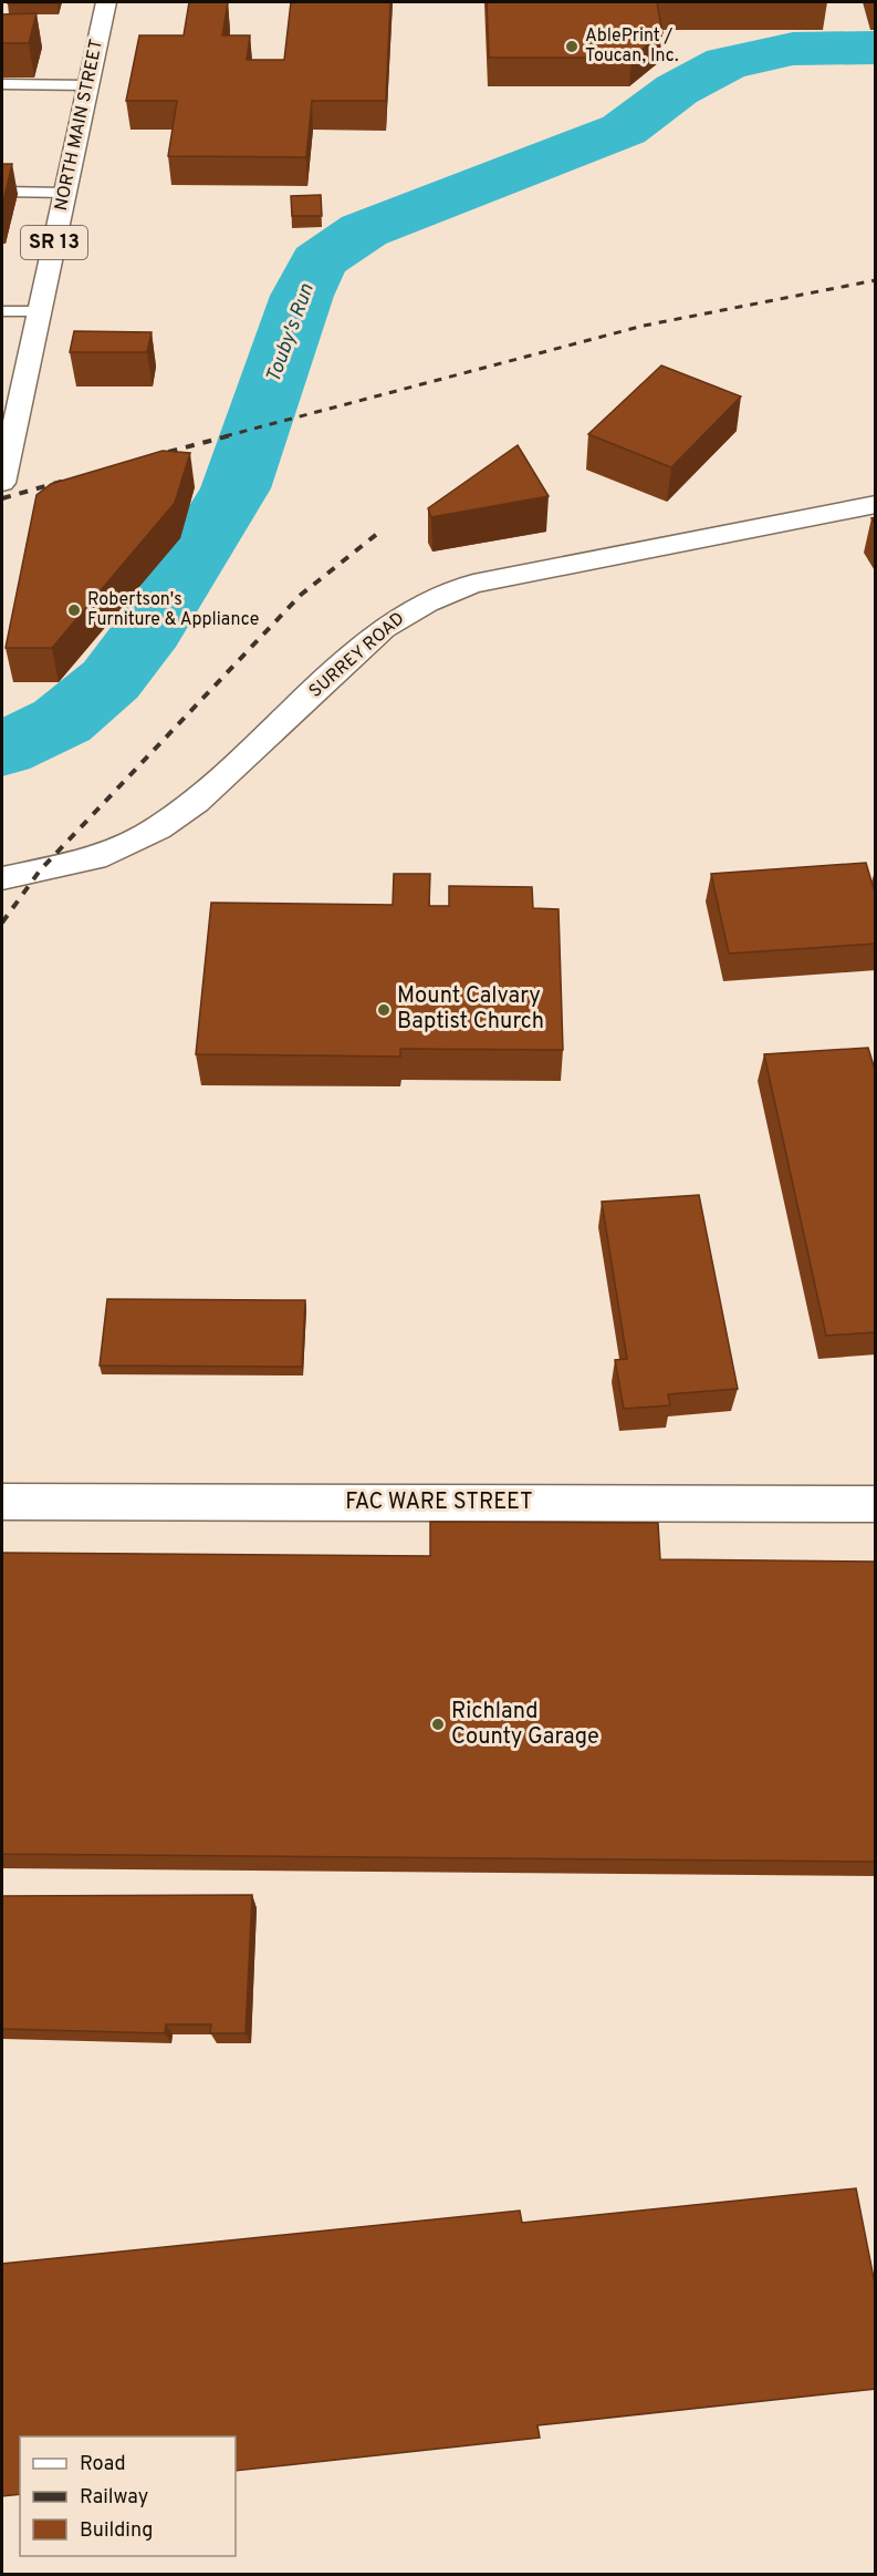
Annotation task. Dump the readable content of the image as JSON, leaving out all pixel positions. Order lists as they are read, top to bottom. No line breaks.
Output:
{"streets":{"main road":["NORTH MAIN STREET","SR 13","SURREY ROAD","FAC WARE STREET"]},"water":["Touby's Run"],"places":["AblePrint / Toucan, Inc.","Robertson's Furniture & Appliance","Mount Calvary Baptist Church","Richland County Garage"],"legend":["Road","Railway","Building"]}
